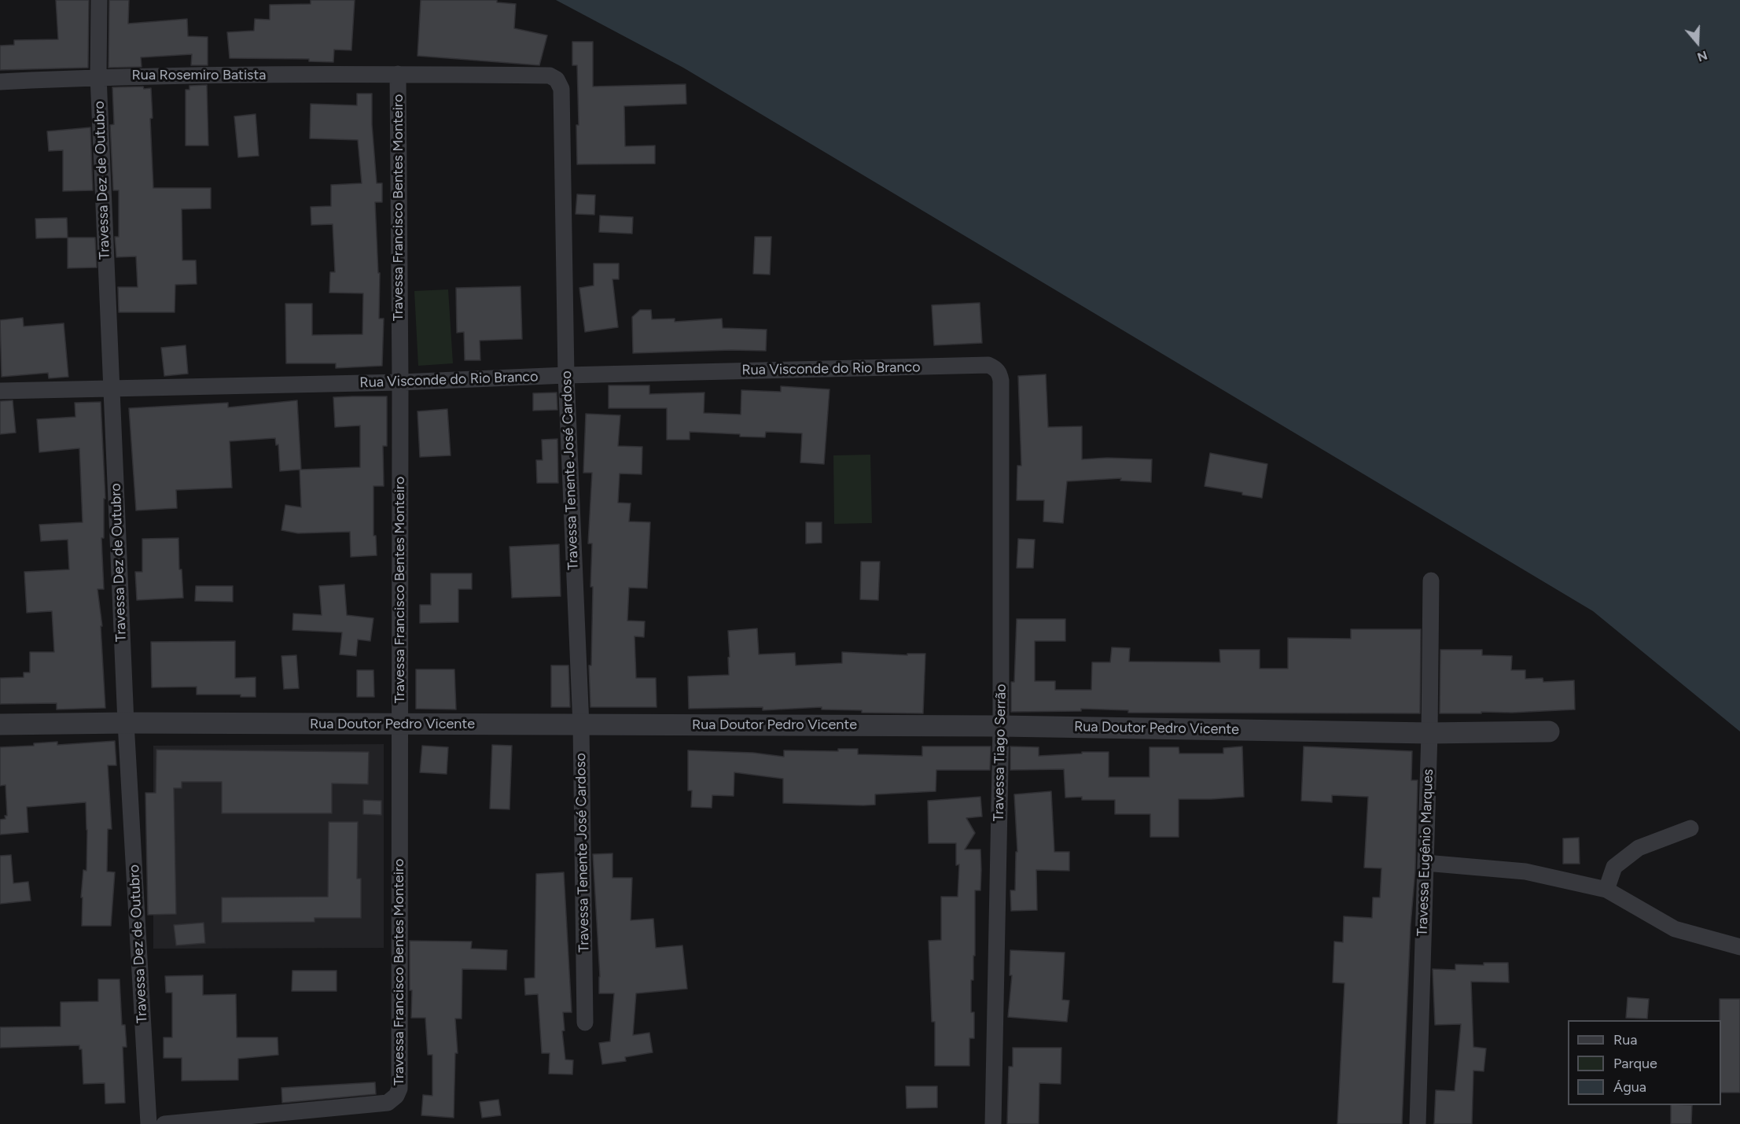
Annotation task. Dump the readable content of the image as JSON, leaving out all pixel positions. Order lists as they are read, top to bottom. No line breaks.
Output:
{"streets":{"street":["Rua Rosemiro Batista","Travessa Dez de Outubro","Travessa Francisco Bentes Monteiro","Rua Visconde do Rio Branco","Travessa Tenente José Cardoso","Rua Doutor Pedro Vicente","Travessa Tiago Serrão","Travessa Eugênio Marques"]},"crossings":[["Rua Rosemiro Batista","Travessa Dez de Outubro"],["Rua Rosemiro Batista","Travessa Francisco Bentes Monteiro"],["Rua Rosemiro Batista","Travessa Tenente José Cardoso"],["Travessa Dez de Outubro","Rua Visconde do Rio Branco"],["Travessa Dez de Outubro","Rua Doutor Pedro Vicente"],["Travessa Francisco Bentes Monteiro","Rua Visconde do Rio Branco"],["Travessa Francisco Bentes Monteiro","Travessa Tenente José Cardoso"],["Travessa Francisco Bentes Monteiro","Rua Doutor Pedro Vicente"],["Rua Visconde do Rio Branco","Travessa Tenente José Cardoso"],["Rua Visconde do Rio Branco","Travessa Tiago Serrão"],["Travessa Tenente José Cardoso","Rua Doutor Pedro Vicente"],["Rua Doutor Pedro Vicente","Travessa Tiago Serrão"],["Rua Doutor Pedro Vicente","Travessa Eugênio Marques"]],"legend":["Rua","Parque","Água"],"north":"bottom"}
